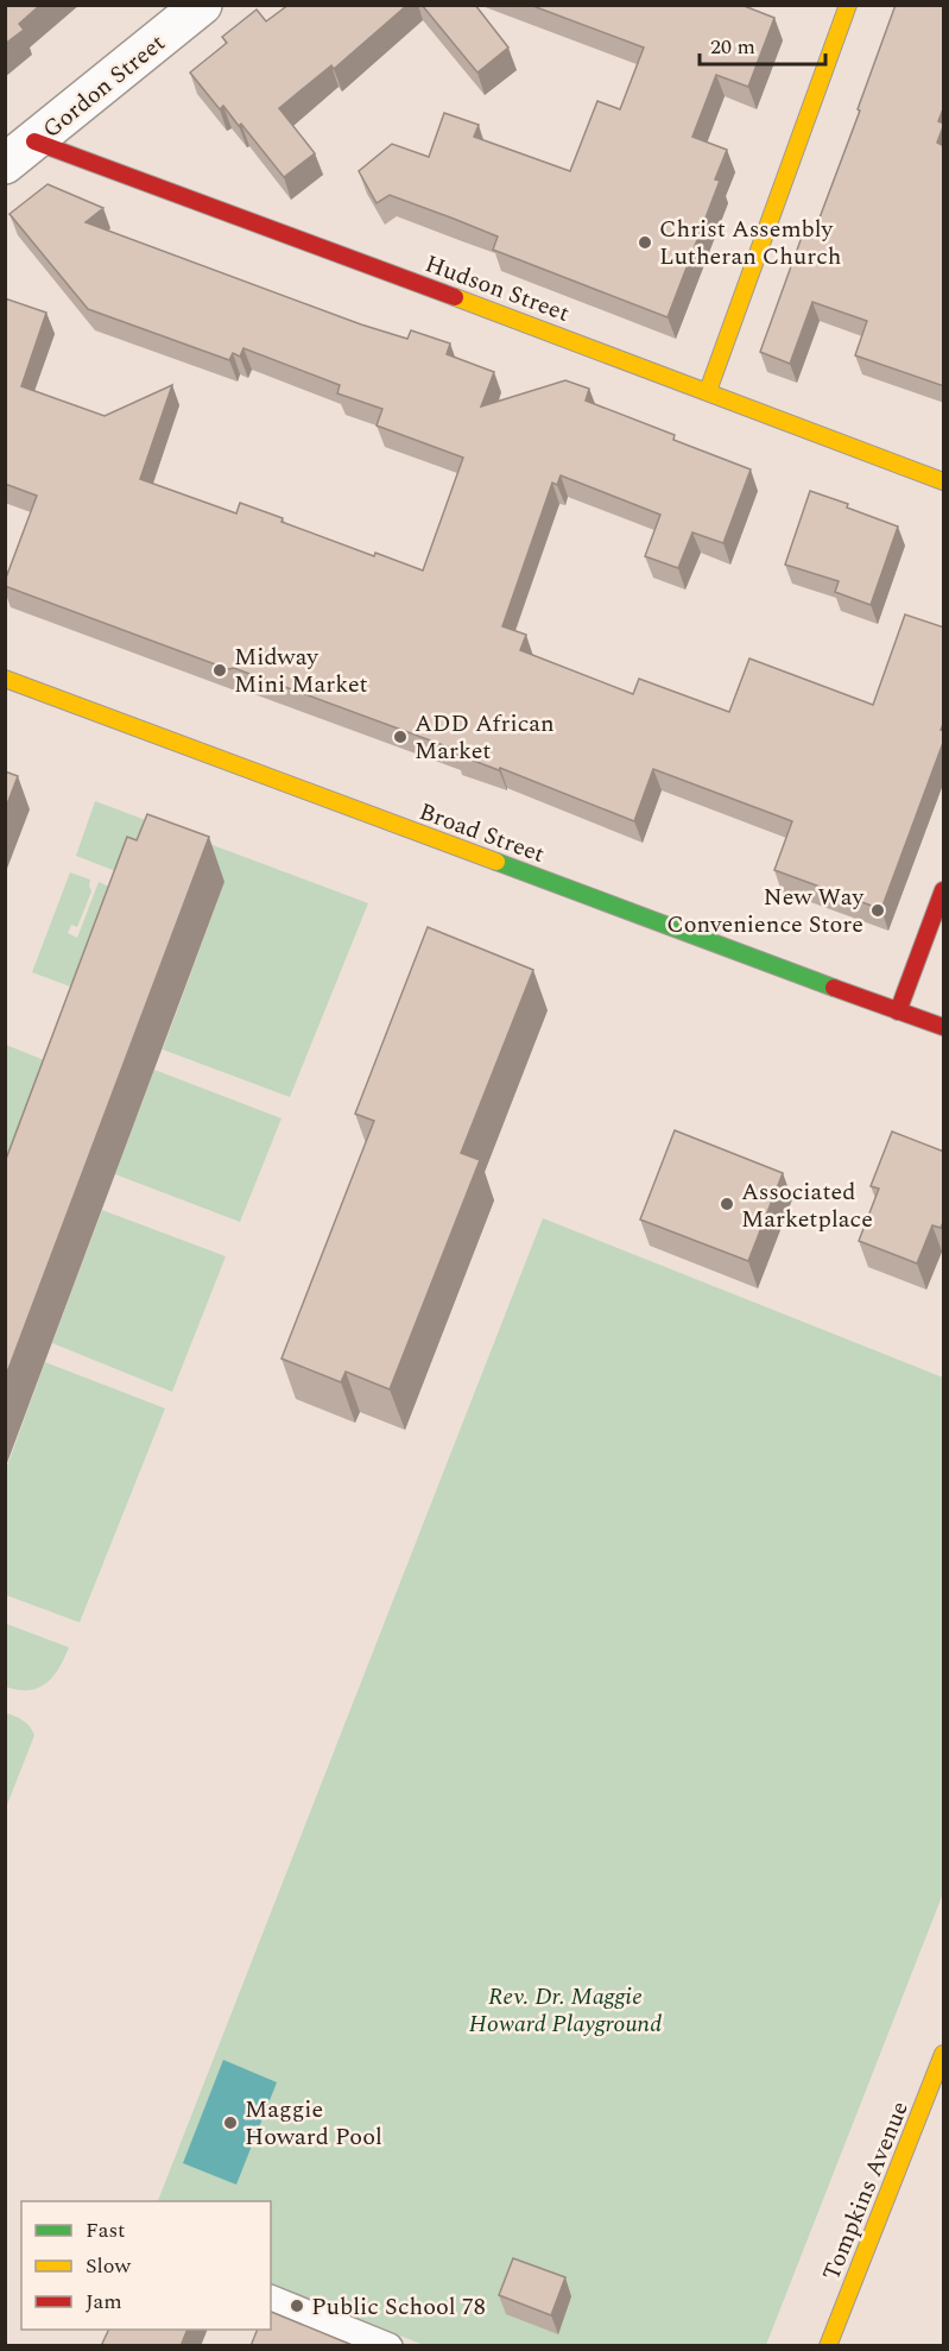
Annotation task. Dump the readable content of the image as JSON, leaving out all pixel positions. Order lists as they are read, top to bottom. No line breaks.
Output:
{"streets":{"street":["Gordon Street","Hudson Street","Broad Street","Tompkins Avenue"]},"crossings":[["Gordon Street","Hudson Street"]],"parks":["Rev. Dr. Maggie Howard Playground"],"places":["Christ Assembly Lutheran Church","Midway Mini Market","ADD African Market","New Way Convenience Store","Associated Marketplace","Maggie Howard Pool","Public School 78"],"legend":["Fast","Slow","Jam"],"scale_bar":"20 m"}
